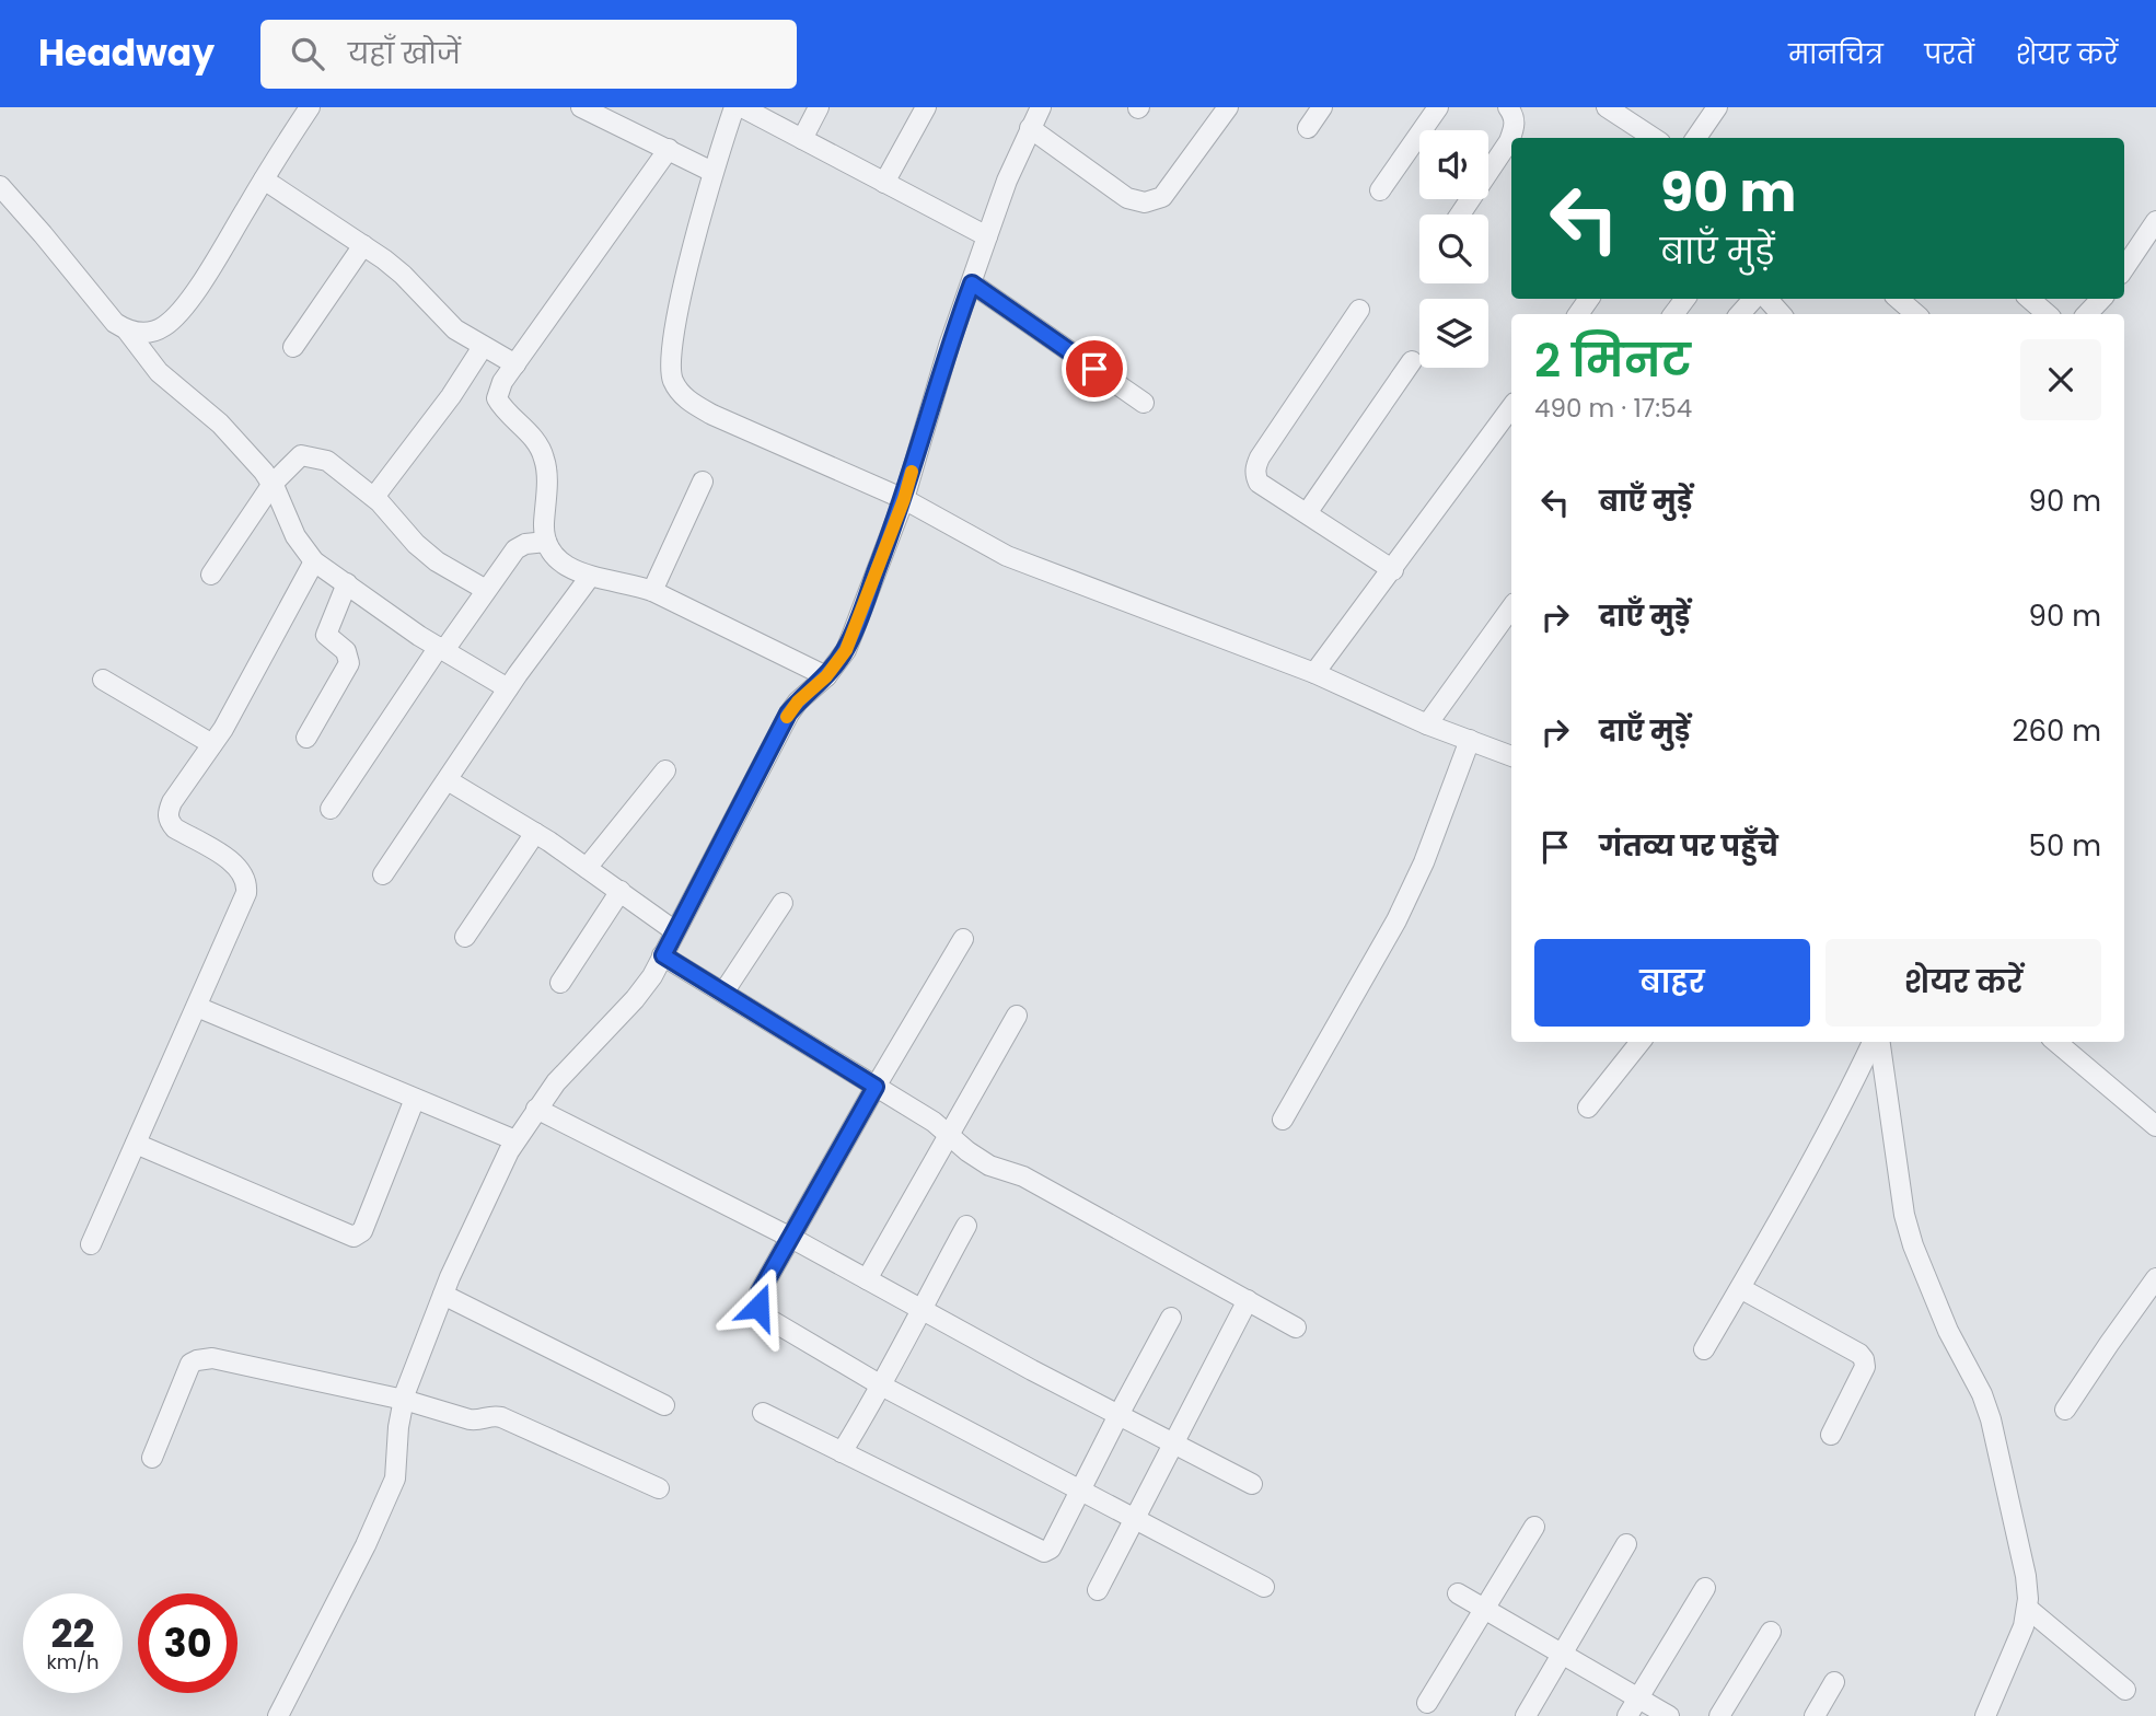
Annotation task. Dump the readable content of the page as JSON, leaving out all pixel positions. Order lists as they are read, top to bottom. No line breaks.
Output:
{"page":{"header":"Headway","search":"यहाँ खोजें","nav":["मानचित्र","परतें","शेयर करें"],"turn":["90 m","बाएँ मुड़ें"],"heading":["2 मिनट","490 m · 17:54"],"list":[{"name":"बाएँ मुड़ें","value":"90 m"},{"name":"दाएँ मुड़ें","value":"90 m"},{"name":"दाएँ मुड़ें","value":"260 m"},{"name":"गंतव्य पर पहुँचे","value":"50 m"}],"buttons":["बाहर","शेयर करें"],"speed":"22 km/h","limit":"30"}}
